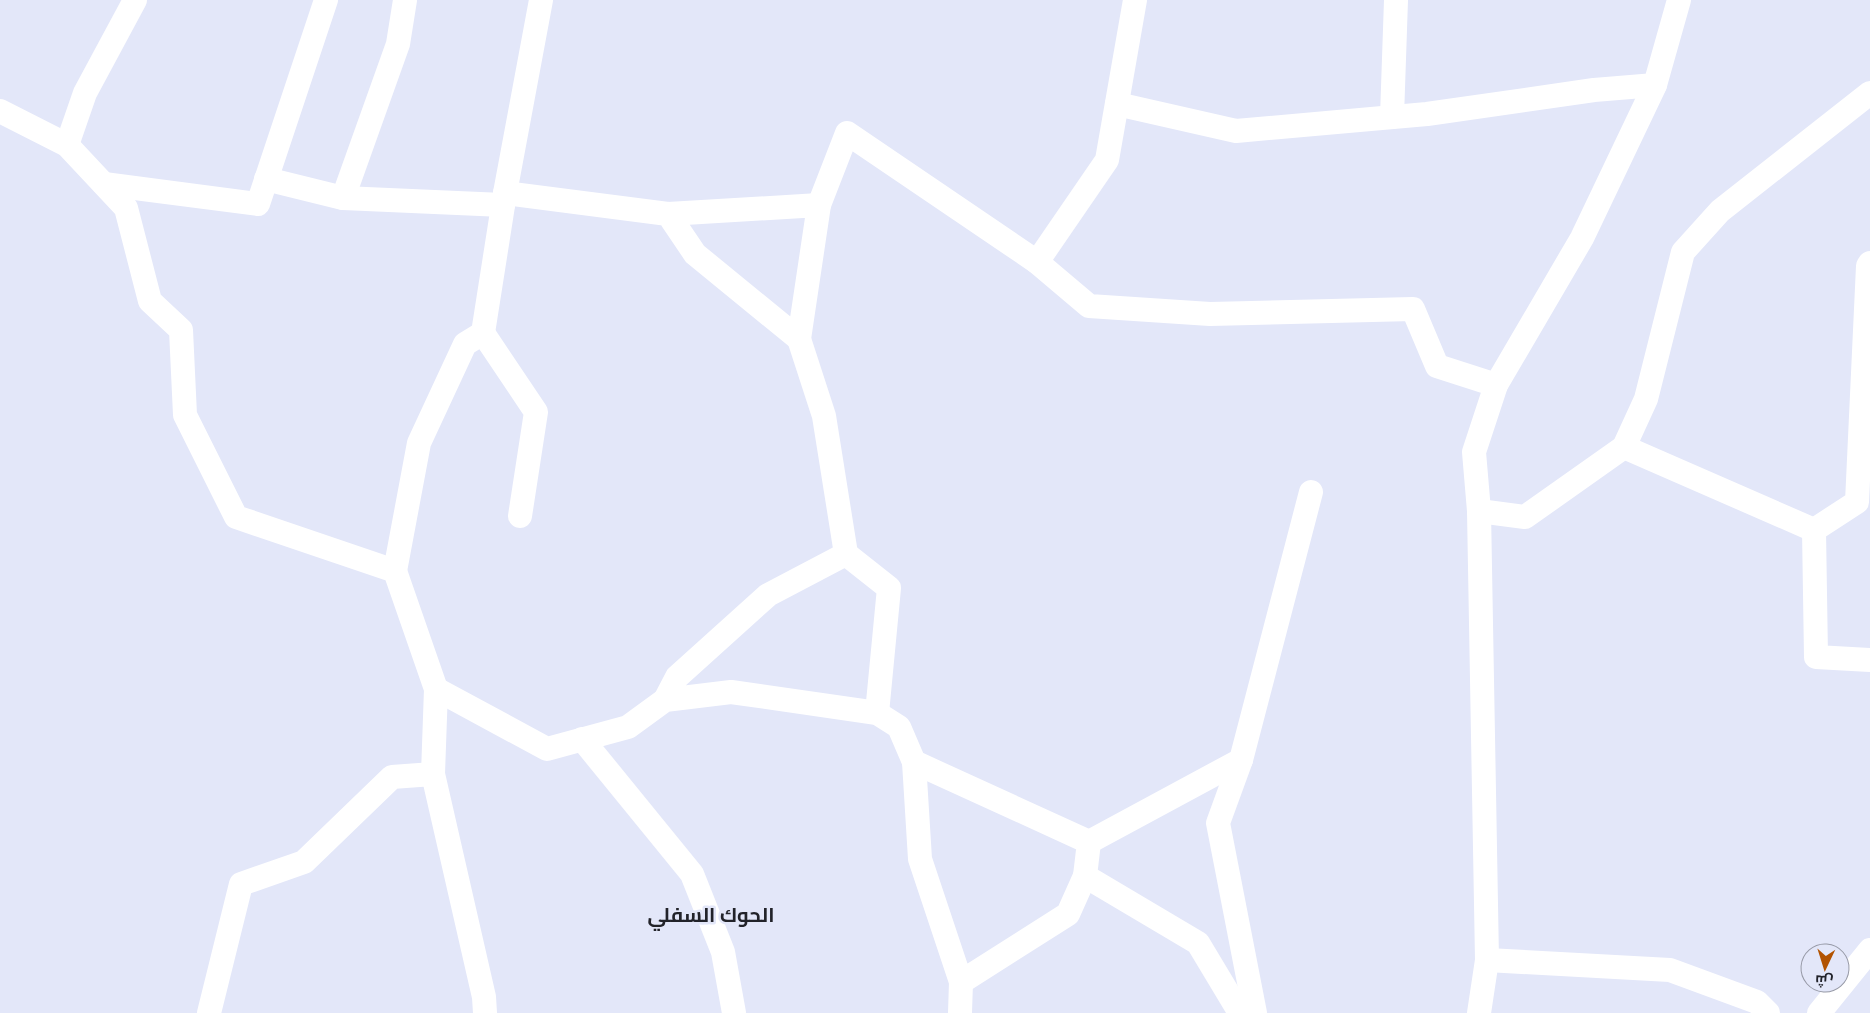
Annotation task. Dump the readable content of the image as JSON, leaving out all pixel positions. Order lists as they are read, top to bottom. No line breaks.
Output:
{"districts":["الحوك السفلي"],"north":"bottom"}
